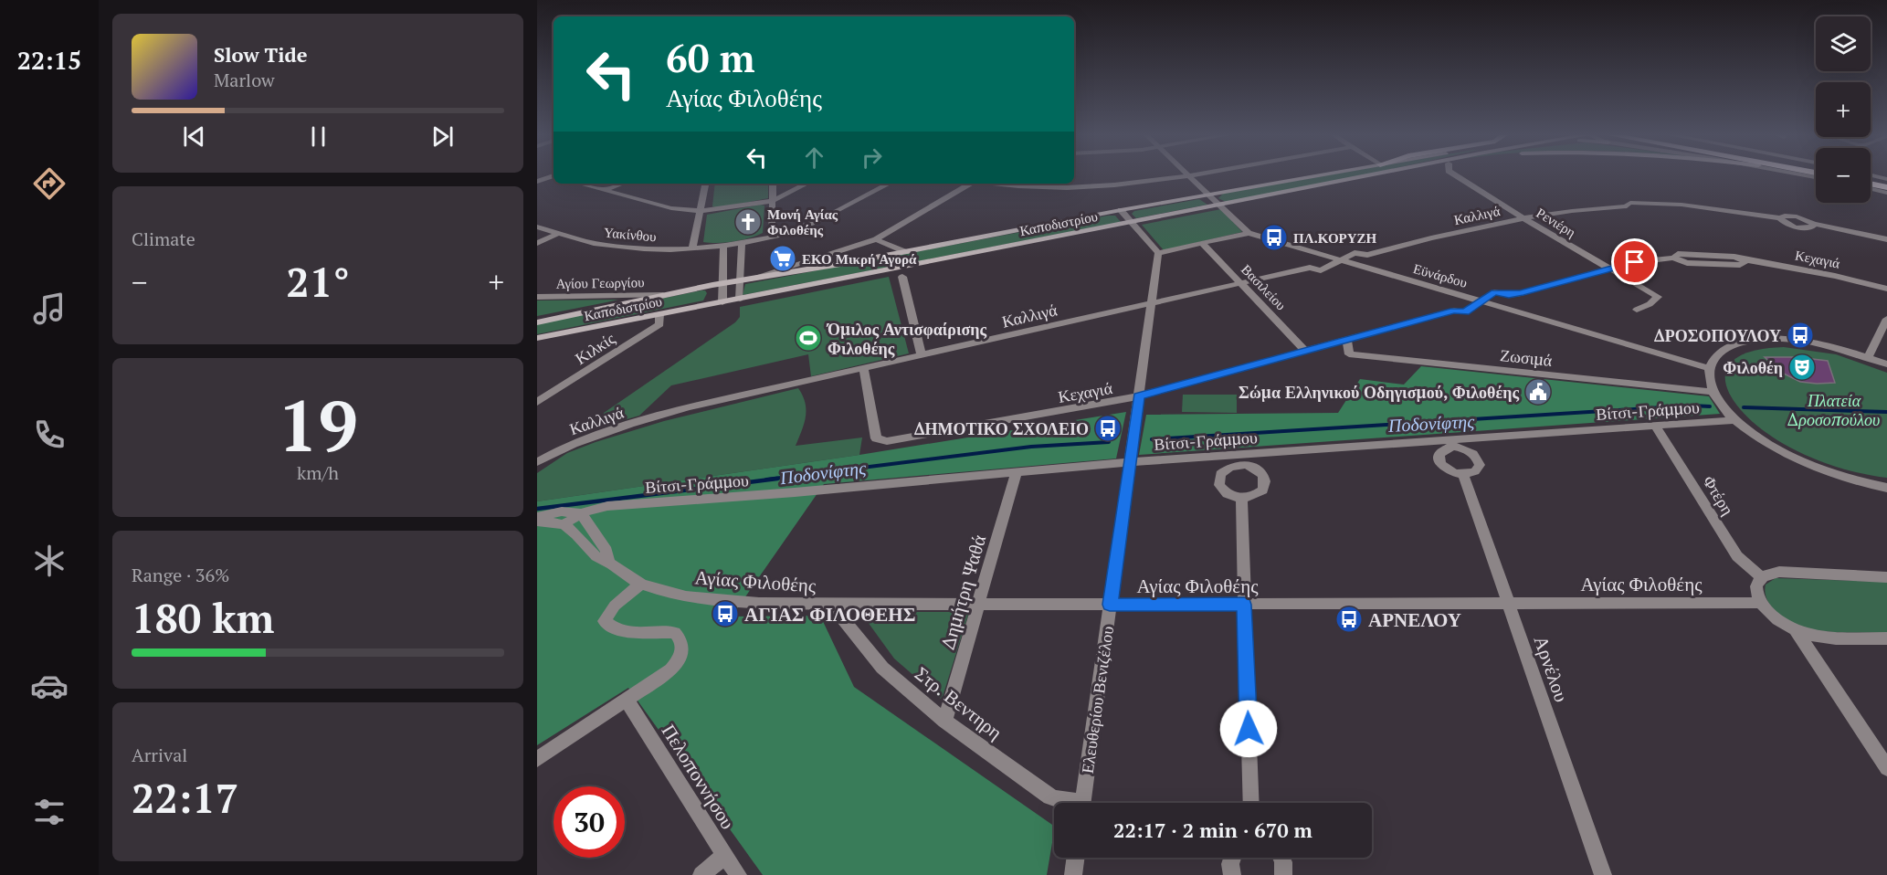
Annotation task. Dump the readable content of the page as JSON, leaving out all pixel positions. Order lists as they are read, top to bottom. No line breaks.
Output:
{"streets":{"main road":["Καποδιστρίου"],"street":["Καλλιγά","Ρενιέρη","Υακίνθου","Κεχαγιά","Εϋνάρδου","Αγίου Γεωργίου","Βασιλείου","Κιλκίς","Ζωσιμά","Βίτσι-Γράμμου","Φτέρη","Αγίας Φιλοθέης","Δημήτρη Ψαθά","Αρνέλου","Ελευθερίου Βενιζέλου","Στρ. Βεντηρη","Πελοποννήσου"]},"crossings":[["Καλλιγά","Ρενιέρη"],["Καλλιγά","Κεχαγιά"],["Καλλιγά","Εϋνάρδου"],["Καλλιγά","Βασιλείου"],["Καλλιγά","Ελευθερίου Βενιζέλου"],["Ρενιέρη","Κεχαγιά"],["Καποδιστρίου","Εϋνάρδου"],["Καποδιστρίου","Αγίου Γεωργίου"],["Καποδιστρίου","Κιλκίς"],["Κεχαγιά","Εϋνάρδου"],["Κεχαγιά","Βασιλείου"],["Κεχαγιά","Ζωσιμά"],["Κεχαγιά","Ελευθερίου Βενιζέλου"],["Βίτσι-Γράμμου","Φτέρη"],["Βίτσι-Γράμμου","Δημήτρη Ψαθά"],["Βίτσι-Γράμμου","Αρνέλου"],["Βίτσι-Γράμμου","Ελευθερίου Βενιζέλου"],["Αγίας Φιλοθέης","Δημήτρη Ψαθά"],["Αγίας Φιλοθέης","Αρνέλου"],["Αγίας Φιλοθέης","Ελευθερίου Βενιζέλου"],["Αγίας Φιλοθέης","Στρ. Βεντηρη"],["Δημήτρη Ψαθά","Στρ. Βεντηρη"]],"water":["Ποδονίφτης"],"parks":["Πλατεία Δροσοπούλου"],"places":{"church":["Μονή Αγίας Φιλοθέης"],"bus stop":["ΠΛ.ΚΟΡΥΖΗ","ΔΡΟΣΟΠΟΥΛΟΥ","ΔΗΜΟΤΙΚΟ ΣΧΟΛΕΙΟ","ΑΓΙΑΣ ΦΙΛΟΘΕΗΣ","ΑΡΝΕΛΟΥ"],"supermarket":["ΕΚΟ Μικρή Αγορά"],"sports":["Όμιλος Αντισφαίρισης Φιλοθέης"],"theatre":["Φιλοθέη"],"public building":["Σώμα Ελληνικού Οδηγισμού, Φιλοθέης"]},"page":{"tabs":"22:15","map_buttons":["+","−"],"turn":["60 m","Αγίας Φιλοθέης"],"song":["Slow Tide","Marlow"],"tile":["Climate",["19","km/h"],["Range · 36%","180 km"],["Arrival","22:17"]],"heat":["−","21°","+"],"limit":"30","trip":"22:17 · 2 min · 670 m"}}
